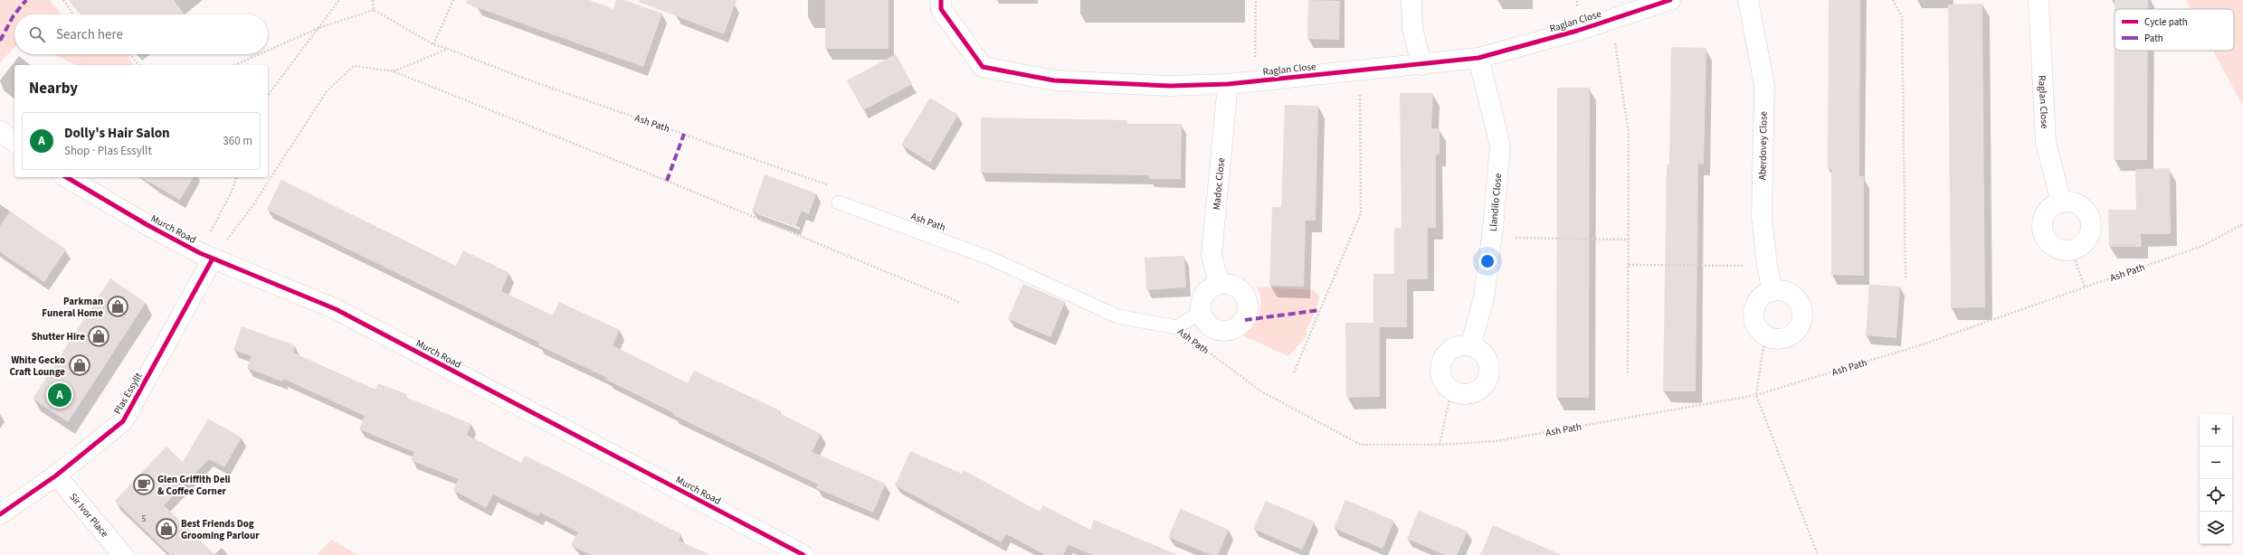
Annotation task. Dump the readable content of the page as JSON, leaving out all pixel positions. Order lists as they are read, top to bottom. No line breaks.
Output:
{"streets":{"street":["Raglan Close","Aberdovey Close","Madoc Close","Llandilo Close","Murch Road","Plas Essyllt","Sir Ivor Place"],"path":["Ash Path"]},"crossings":[["Raglan Close","Madoc Close"],["Raglan Close","Llandilo Close"],["Murch Road","Plas Essyllt"],["Plas Essyllt","Sir Ivor Place"]],"places":{"shop":["Parkman Funeral Home","Shutter Hire","White Gecko Craft Lounge","Best Friends Dog Grooming Parlour"],"cafe":["Glen Griffith Deli & Coffee Corner"]},"house_numbers":["5"],"legend":["Cycle path","Path"],"page":{"search":"Search here","heading":"Nearby","list":[{"mark":"A","name":"Dolly's Hair Salon","note":"Shop · Plas Essyllt","value":"360 m"}],"pins":"A","map_buttons":["+","−"]}}
